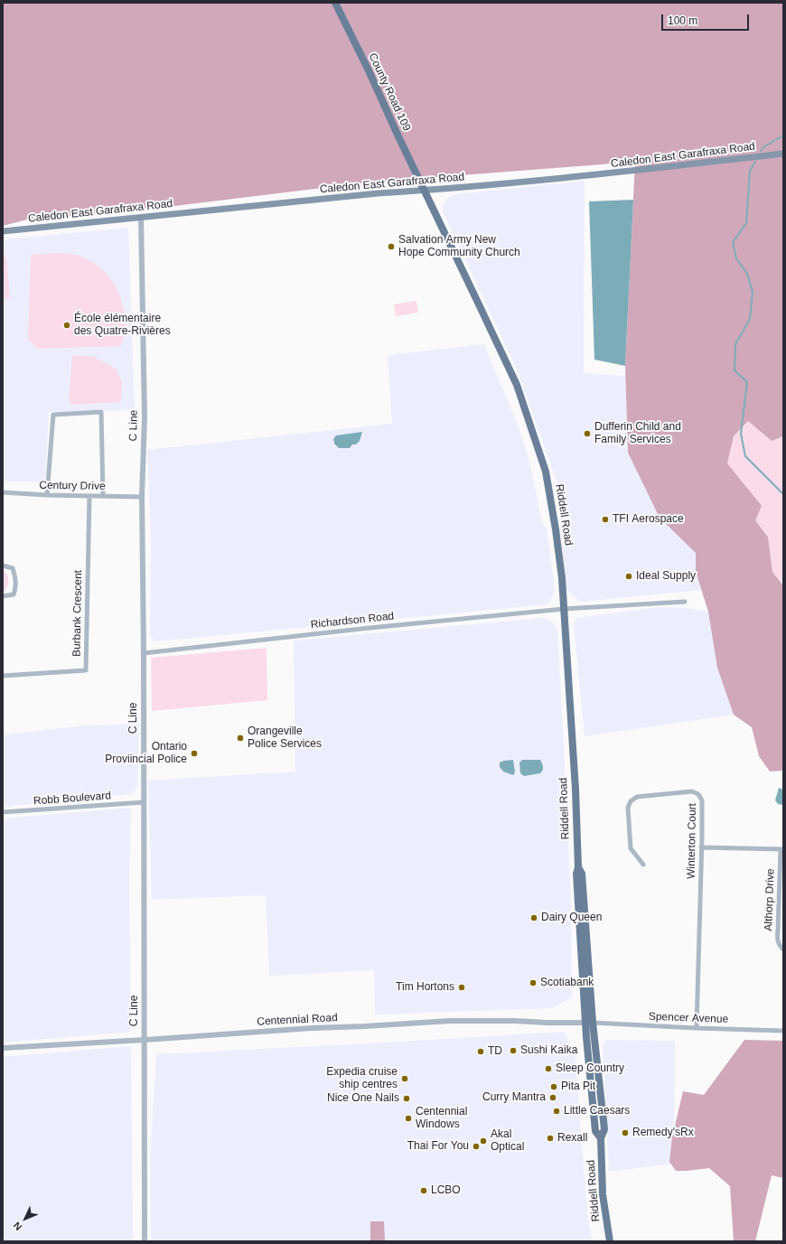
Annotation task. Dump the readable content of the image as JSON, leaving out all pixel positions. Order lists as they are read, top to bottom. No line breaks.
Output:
{"streets":{"main road":["County Road 109","Caledon East Garafraxa Road","Riddell Road"],"street":["C Line","Century Drive","Burbank Crescent","Richardson Road","Robb Boulevard","Winterton Court","Althorp Drive","Spencer Avenue","Centennial Road"]},"crossings":[["County Road 109","Caledon East Garafraxa Road"],["County Road 109","Riddell Road"],["Caledon East Garafraxa Road","C Line"],["Caledon East Garafraxa Road","Riddell Road"],["C Line","Century Drive"],["C Line","Richardson Road"],["C Line","Robb Boulevard"],["C Line","Centennial Road"],["Century Drive","Burbank Crescent"],["Riddell Road","Richardson Road"],["Riddell Road","Spencer Avenue"],["Riddell Road","Centennial Road"],["Winterton Court","Spencer Avenue"],["Spencer Avenue","Centennial Road"]],"places":["Salvation Army New Hope Community Church","École élémentaire des Quatre-Rivières","Dufferin Child and Family Services","TFI Aerospace","Ideal Supply","Orangeville Police Services","Ontario Proviincial Police","Dairy Queen","Scotiabank","Tim Hortons","Sushi Kaika","TD","Sleep Country","Expedia cruise ship centres","Pita Pit","Curry Mantra","Nice One Nails","Little Caesars","Centennial Windows","Remedy'sRx","Rexall","Akal Optical","Thai For You","LCBO"],"scale_bar":"100 m","north":"bottom left"}
